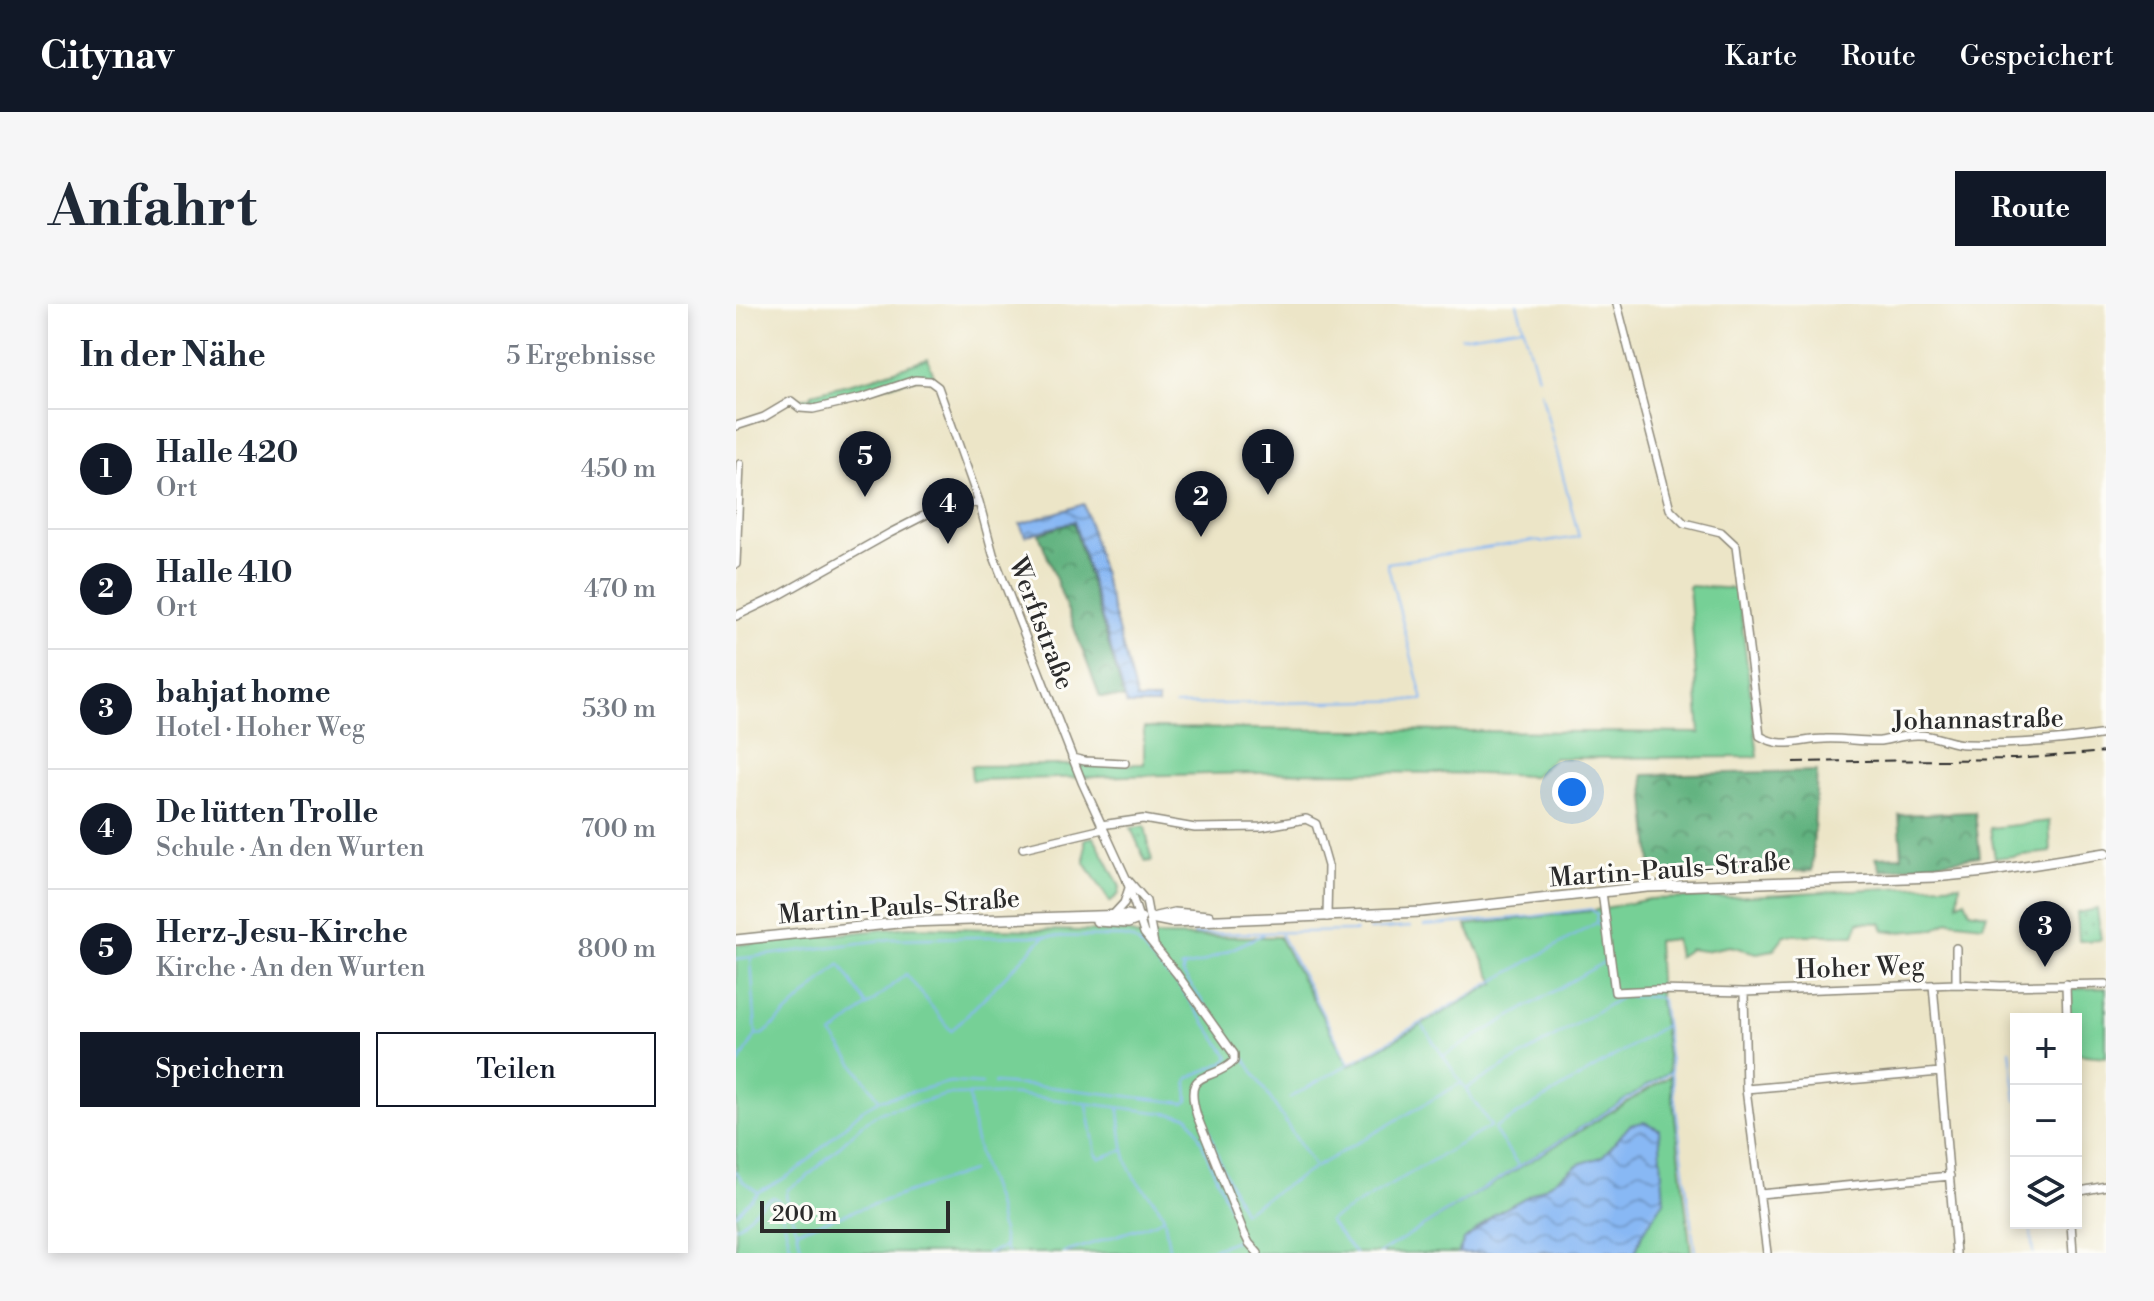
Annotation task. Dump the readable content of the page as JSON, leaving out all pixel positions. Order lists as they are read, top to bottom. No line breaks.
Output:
{"streets":{"street":["Werftstraße","Johannastraße","Martin-Pauls-Straße","Hoher Weg"]},"crossings":[["Werftstraße","Martin-Pauls-Straße"],["Martin-Pauls-Straße","Hoher Weg"]],"scale_bar":"200 m","page":{"header":"Citynav","nav":["Karte","Route","Gespeichert"],"buttons":["Route",["Speichern","Teilen"]],"title":"Anfahrt","heading":["In der Nähe","5 Ergebnisse"],"list":[{"mark":"1","name":"Halle 420","note":"Ort","value":"450 m"},{"mark":"2","name":"Halle 410","note":"Ort","value":"470 m"},{"mark":"3","name":"bahjat home","note":"Hotel · Hoher Weg","value":"530 m"},{"mark":"4","name":"De lütten Trolle","note":"Schule · An den Wurten","value":"700 m"},{"mark":"5","name":"Herz-Jesu-Kirche","note":"Kirche · An den Wurten","value":"800 m"}],"pins":["1","5","2","4","3"],"map_buttons":["+","−"],"scale":"200 m"}}
